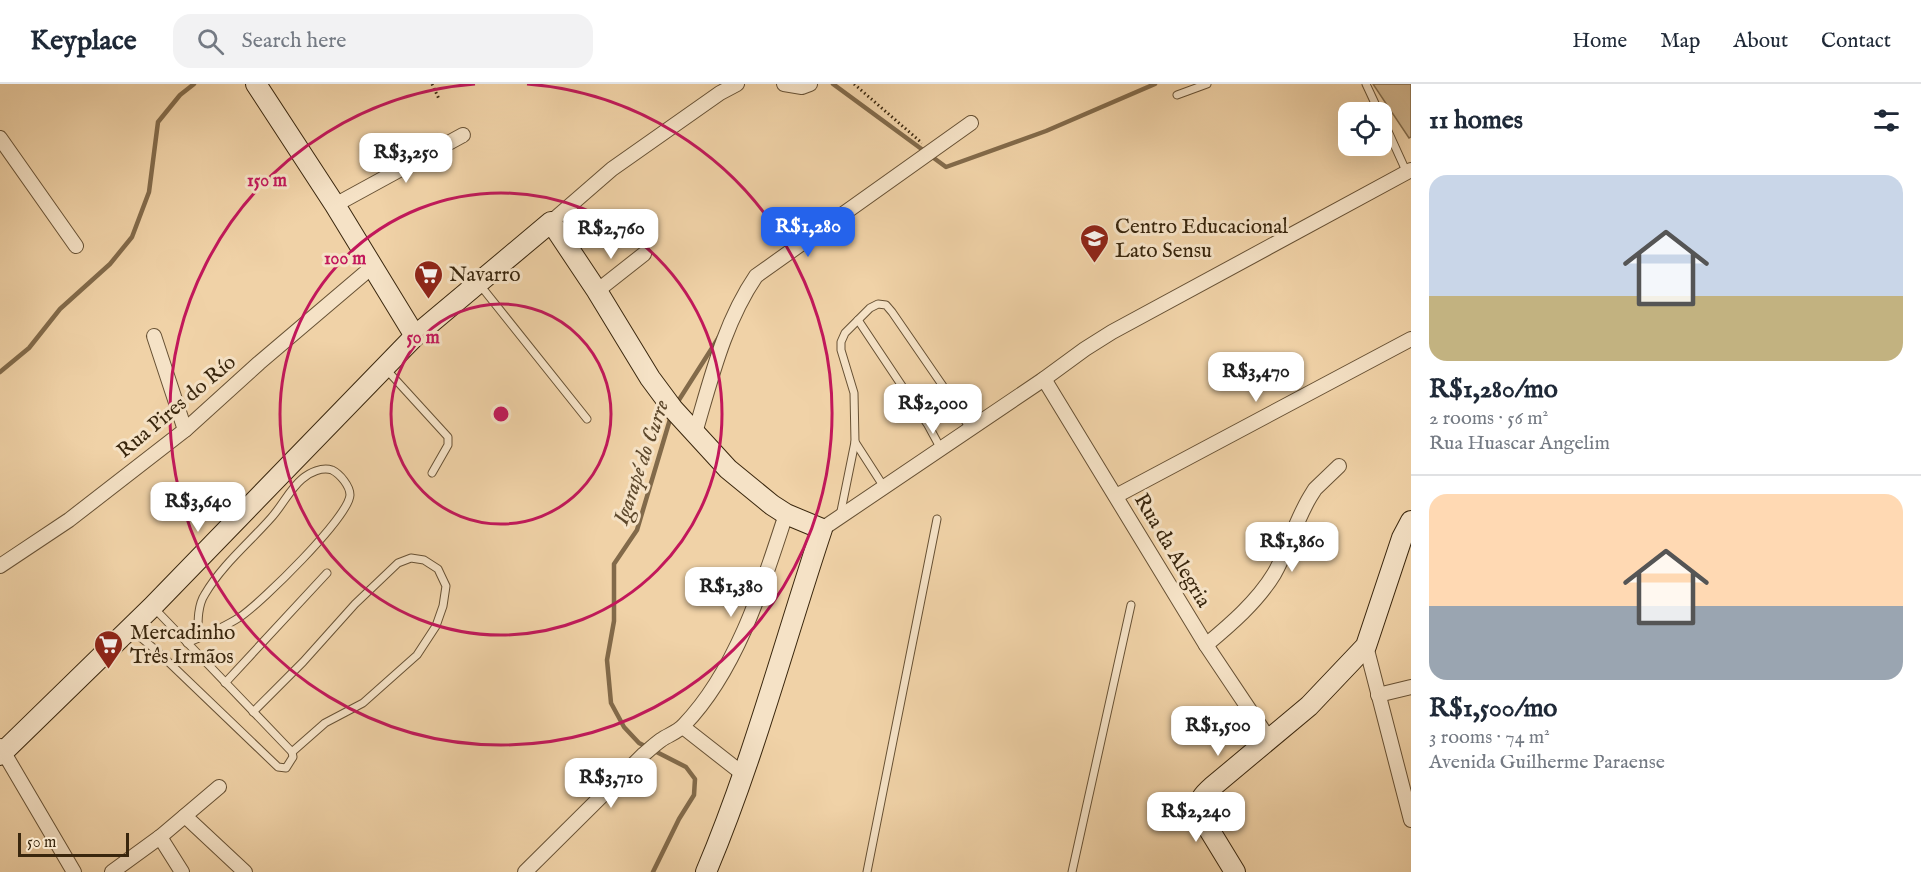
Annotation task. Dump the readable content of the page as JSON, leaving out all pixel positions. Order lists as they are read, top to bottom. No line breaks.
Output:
{"streets":{"street":["Rua Pires do Río","Rua da Alegria"]},"water":["Igarapé do Curre"],"places":{"school or university":["Centro Educacional Lato Sensu"],"supermarket":["Navarro","Mercadinho Três Irmãos"]},"scale_bar":"50 m","page":{"header":"Keyplace","search":"Search here","nav":["Home","Map","About","Contact"],"heading":"11 homes","price":["R$3,250","R$1,280","R$2,760","R$3,470","R$2,000","R$3,640","R$1,860","R$1,380","R$1,500","R$3,710","R$2,240"],"list":[{"name":"R$1,280/mo","note":"2 rooms · 56 m² · Rua Huascar Angelim"},{"name":"R$1,500/mo","note":"3 rooms · 74 m² · Avenida Guilherme Paraense"}],"scale":"50 m"},"rings":["150 m","100 m","50 m"]}
